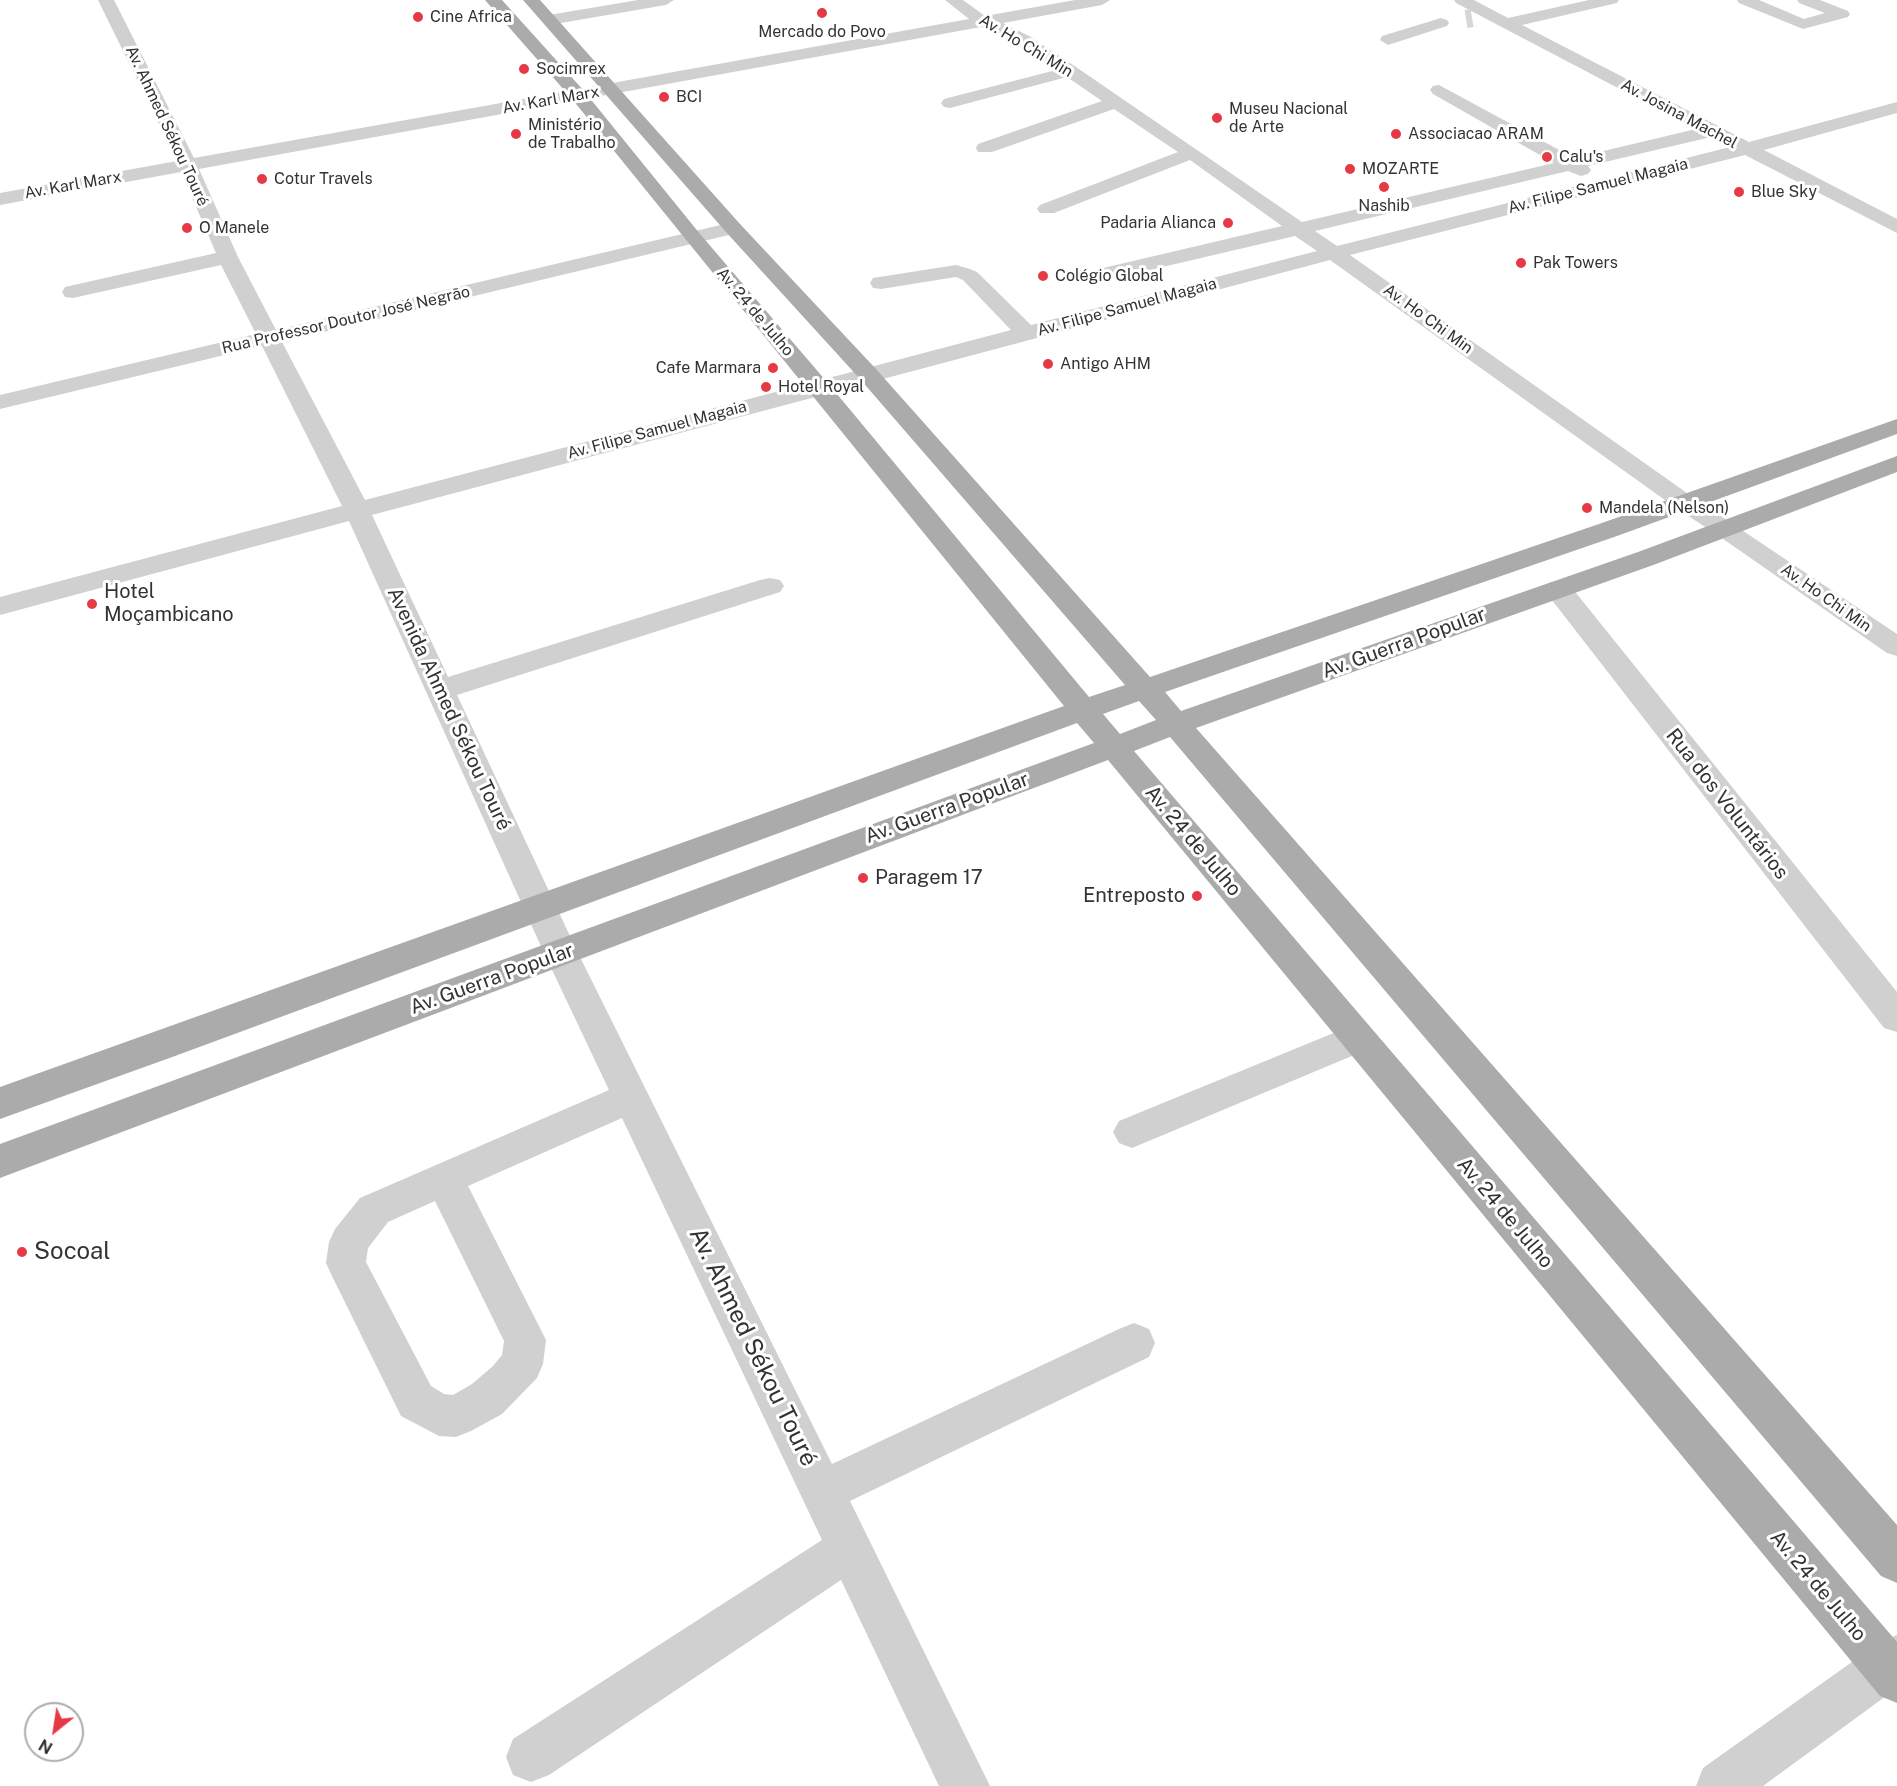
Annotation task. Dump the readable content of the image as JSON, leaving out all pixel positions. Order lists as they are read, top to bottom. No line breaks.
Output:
{"streets":{"main road":["Av. 24 de Julho","Av. Guerra Popular"],"street":["Av. Ho Chi Min","Av. Karl Marx","Av. Josina Machel","Av. Ahmed Sékou Touré","Av. Filipe Samuel Magaia","Rua Professor Doutor José Negrão","Avenida Ahmed Sékou Touré","Rua dos Voluntários"]},"crossings":[["Av. Ho Chi Min","Av. Karl Marx"],["Av. Ho Chi Min","Av. Filipe Samuel Magaia"],["Av. Ho Chi Min","Av. Guerra Popular"],["Av. Karl Marx","Av. Ahmed Sékou Touré"],["Av. Karl Marx","Av. 24 de Julho"],["Av. Josina Machel","Av. Filipe Samuel Magaia"],["Av. Ahmed Sékou Touré","Av. Filipe Samuel Magaia"],["Av. Ahmed Sékou Touré","Rua Professor Doutor José Negrão"],["Av. Ahmed Sékou Touré","Av. Guerra Popular"],["Av. Ahmed Sékou Touré","Avenida Ahmed Sékou Touré"],["Av. Filipe Samuel Magaia","Av. 24 de Julho"],["Av. Filipe Samuel Magaia","Avenida Ahmed Sékou Touré"],["Av. 24 de Julho","Rua Professor Doutor José Negrão"],["Av. 24 de Julho","Av. Guerra Popular"],["Av. Guerra Popular","Avenida Ahmed Sékou Touré"],["Av. Guerra Popular","Rua dos Voluntários"]],"places":["Mercado do Povo","Cine Africa","Socimrex","BCI","Museu Nacional de Arte","Ministério de Trabalho","Associacao ARAM","Calu's","MOZARTE","Cotur Travels","Nashib","Blue Sky","Padaria Alianca","O Manele","Pak Towers","Colégio Global","Antigo AHM","Cafe Marmara","Hotel Royal","Mandela (Nelson)","Hotel Moçambicano","Paragem 17","Entreposto","Socoal"],"north":"bottom left"}
